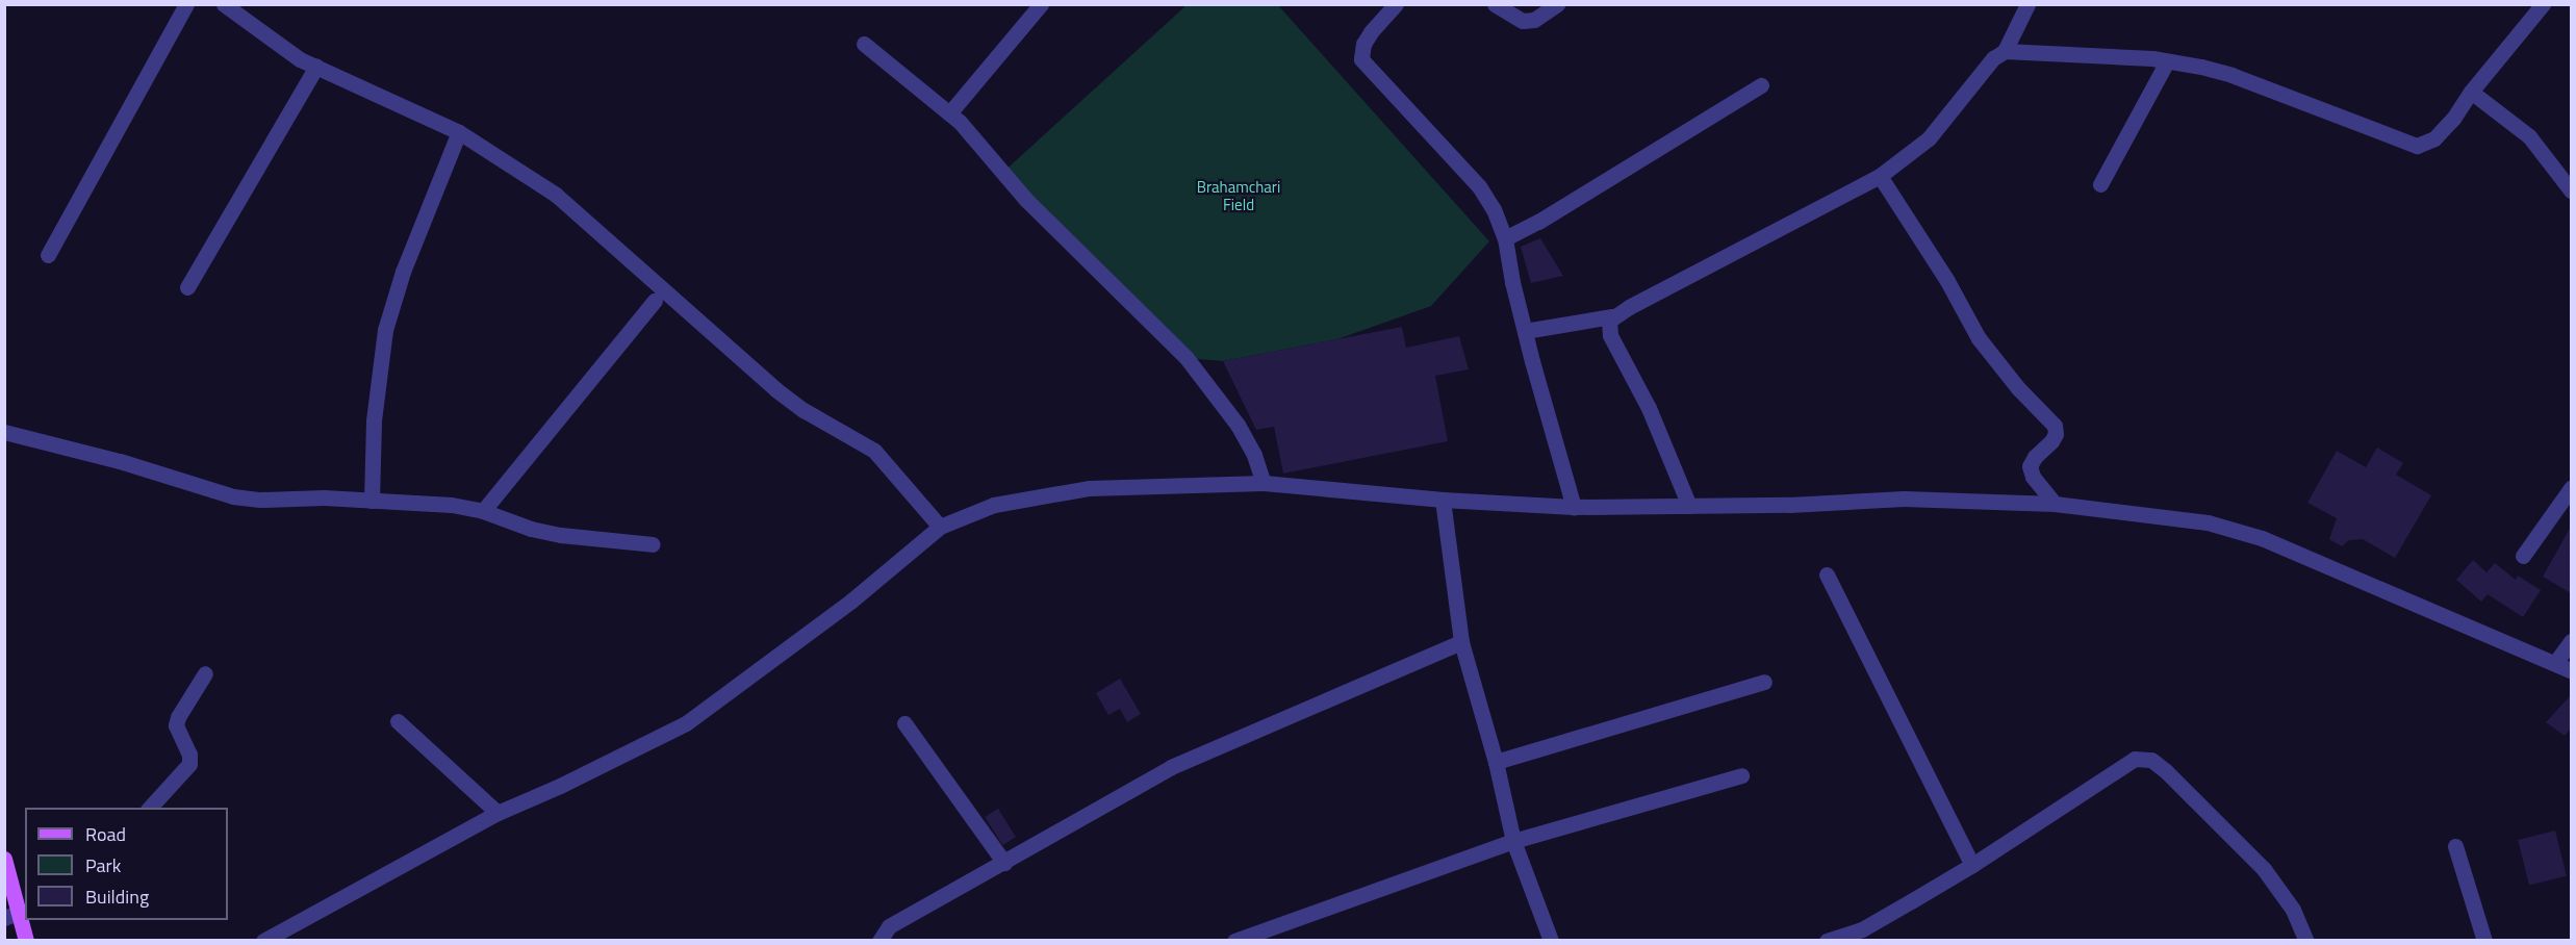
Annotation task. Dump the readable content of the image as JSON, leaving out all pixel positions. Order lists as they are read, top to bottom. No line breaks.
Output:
{"parks":["Brahamchari Field"],"legend":["Road","Park","Building"]}
